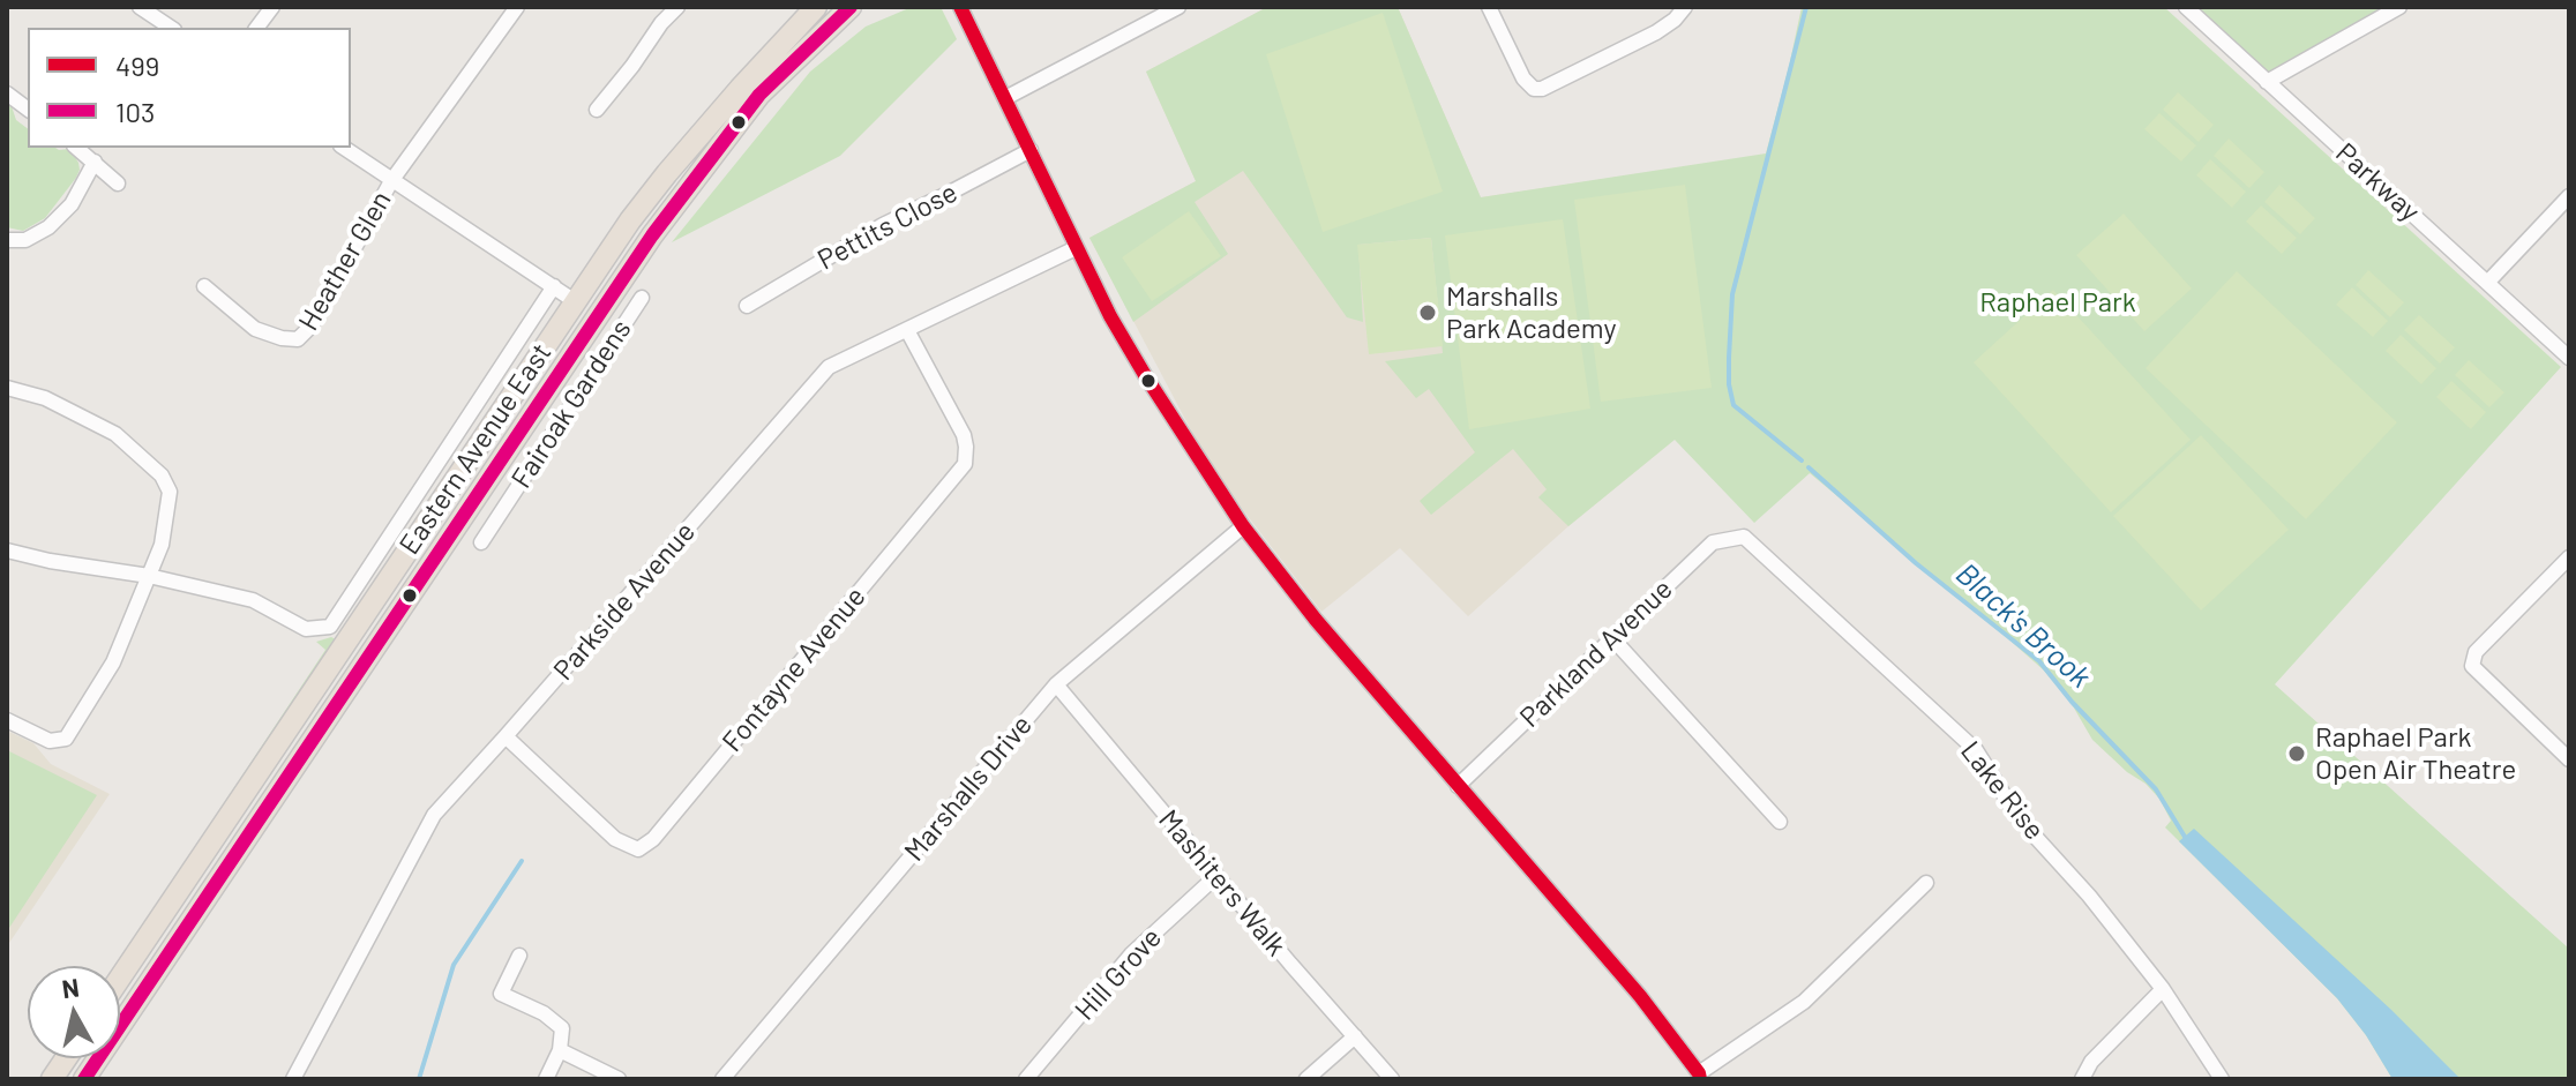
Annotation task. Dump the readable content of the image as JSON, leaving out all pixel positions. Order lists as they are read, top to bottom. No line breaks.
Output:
{"streets":{"highway":["Eastern Avenue East"],"street":["Parkway","Pettits Close","Heather Glen","Fairoak Gardens","Parkside Avenue","Parkland Avenue","Fontayne Avenue","Marshalls Drive","Lake Rise","Mashiters Walk","Hill Grove"]},"crossings":[["Fairoak Gardens","Eastern Avenue East"],["Parkside Avenue","Fontayne Avenue"],["Parkland Avenue","Lake Rise"],["Marshalls Drive","Mashiters Walk"],["Mashiters Walk","Hill Grove"]],"water":["Black's Brook"],"parks":["Raphael Park"],"places":["Marshalls Park Academy","Raphael Park Open Air Theatre"],"lines":["transit line 499","transit line 103"],"legend":["499","103"],"north":"top"}
